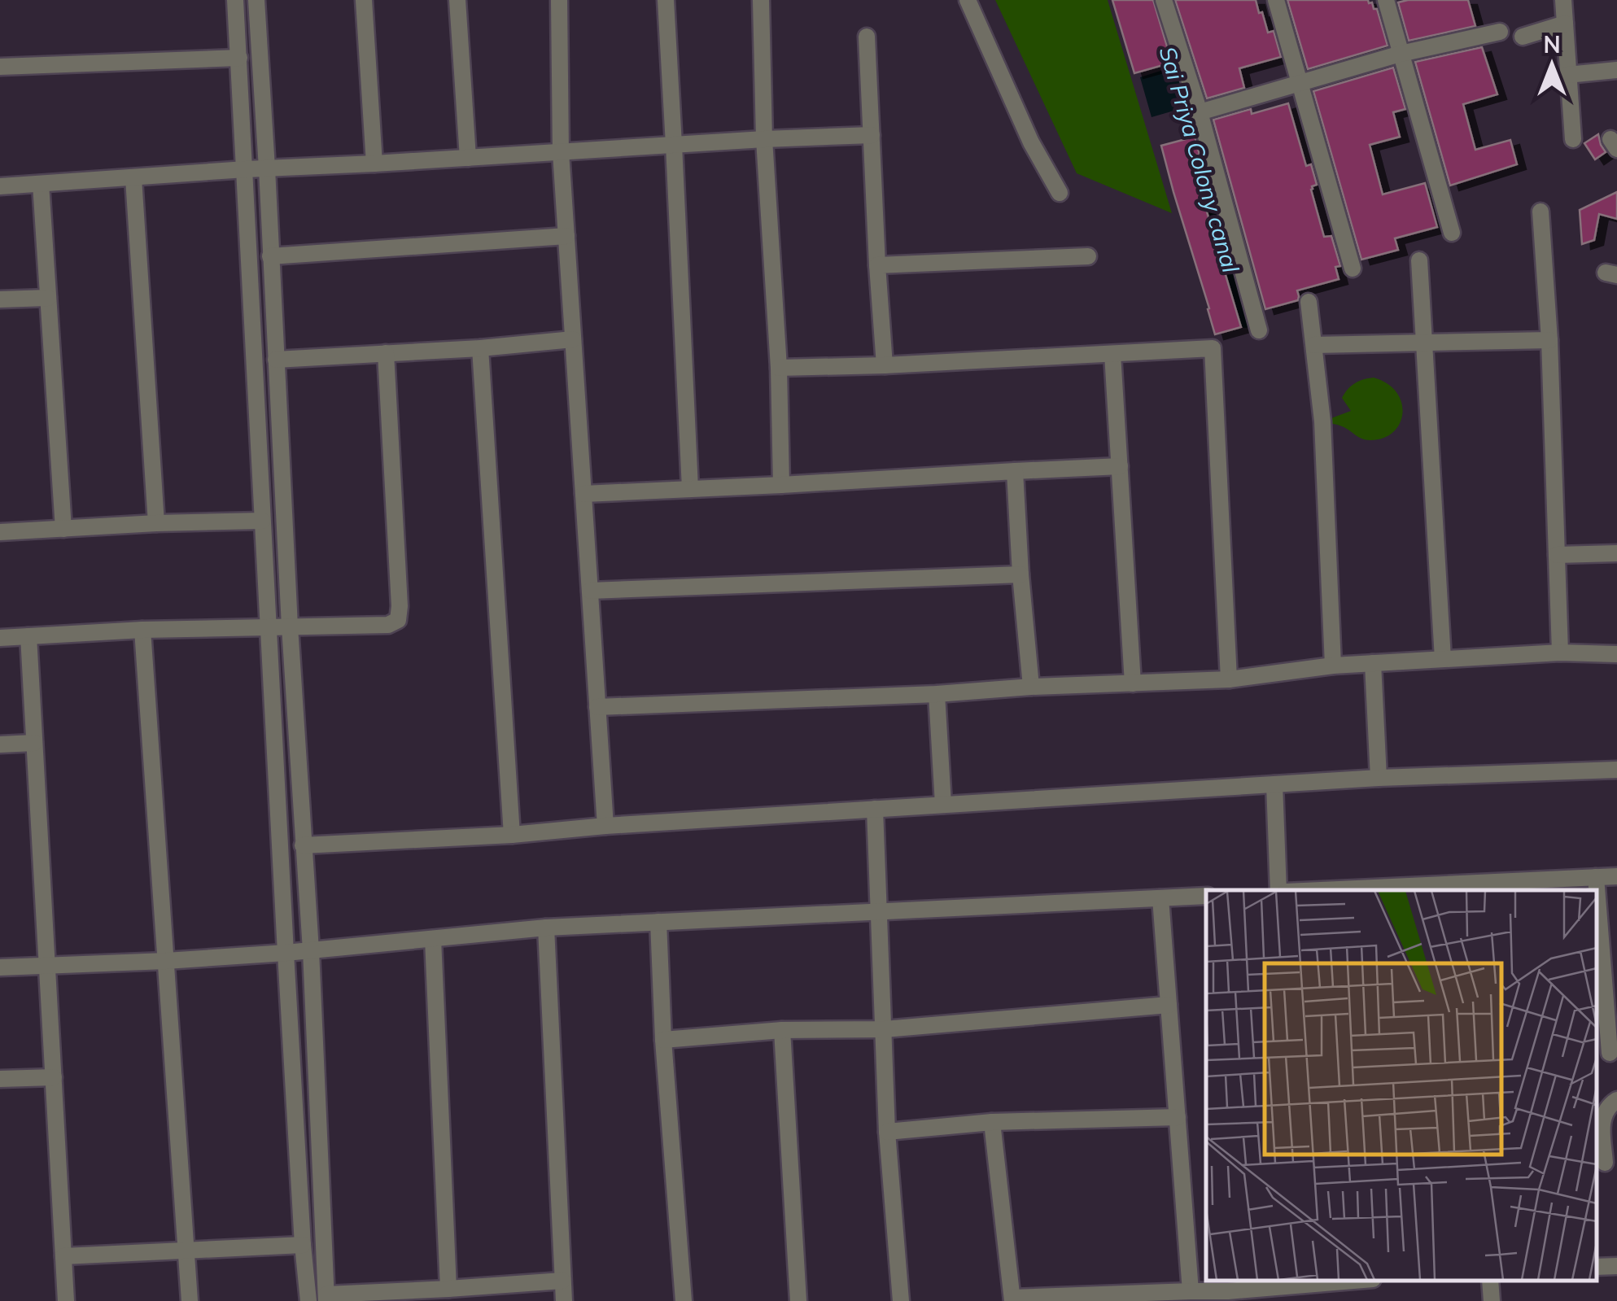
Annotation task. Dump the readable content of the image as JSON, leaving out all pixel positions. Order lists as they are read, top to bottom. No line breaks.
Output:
{"water":["Sai Priya Colony canal"],"north":"top"}
